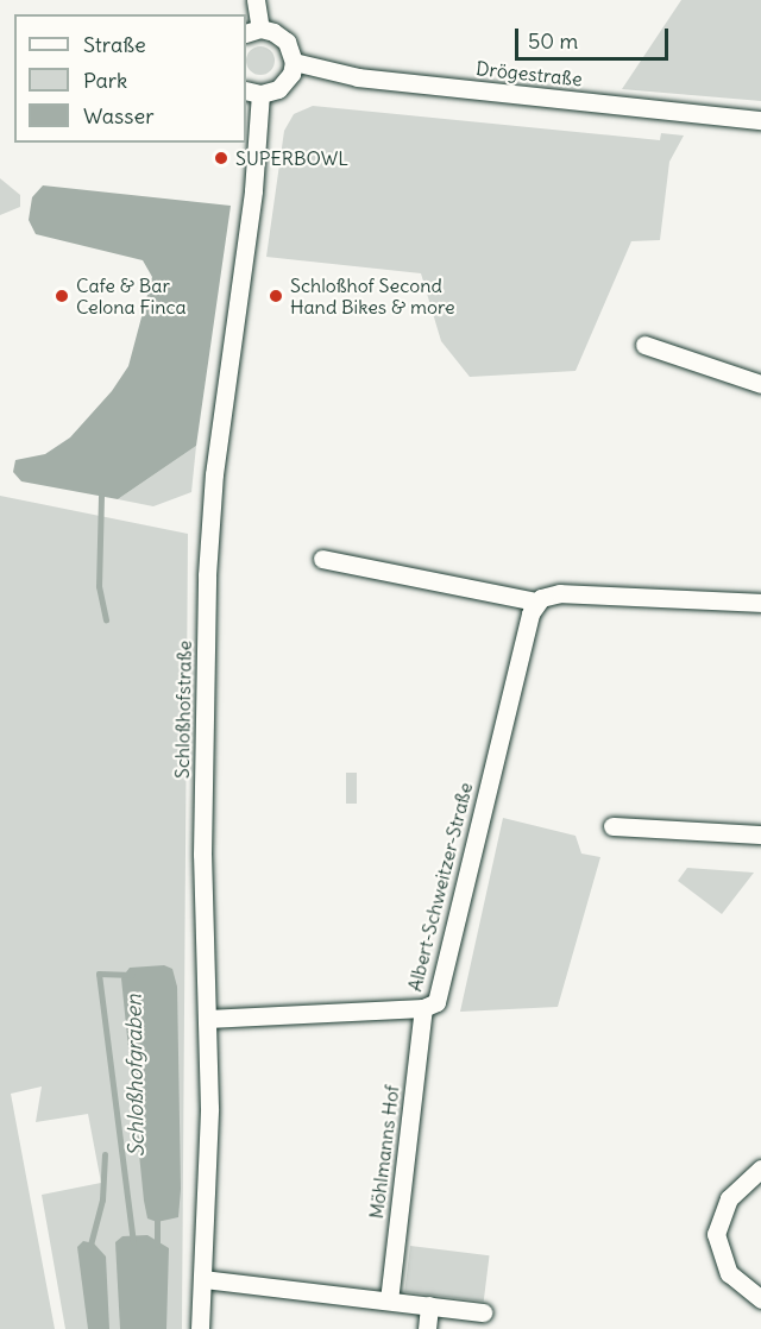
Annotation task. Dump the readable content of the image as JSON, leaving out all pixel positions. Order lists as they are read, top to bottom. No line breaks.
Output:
{"streets":{"street":["Drögestraße","Schloßhofstraße","Albert-Schweitzer-Straße","Möhlmanns Hof"]},"crossings":[["Schloßhofstraße","Albert-Schweitzer-Straße"],["Albert-Schweitzer-Straße","Möhlmanns Hof"]],"water":["Schloßhofgraben"],"places":["SUPERBOWL","Cafe & Bar Celona Finca","Schloßhof Second Hand Bikes & more"],"legend":["Straße","Park","Wasser"],"scale_bar":"50 m"}
